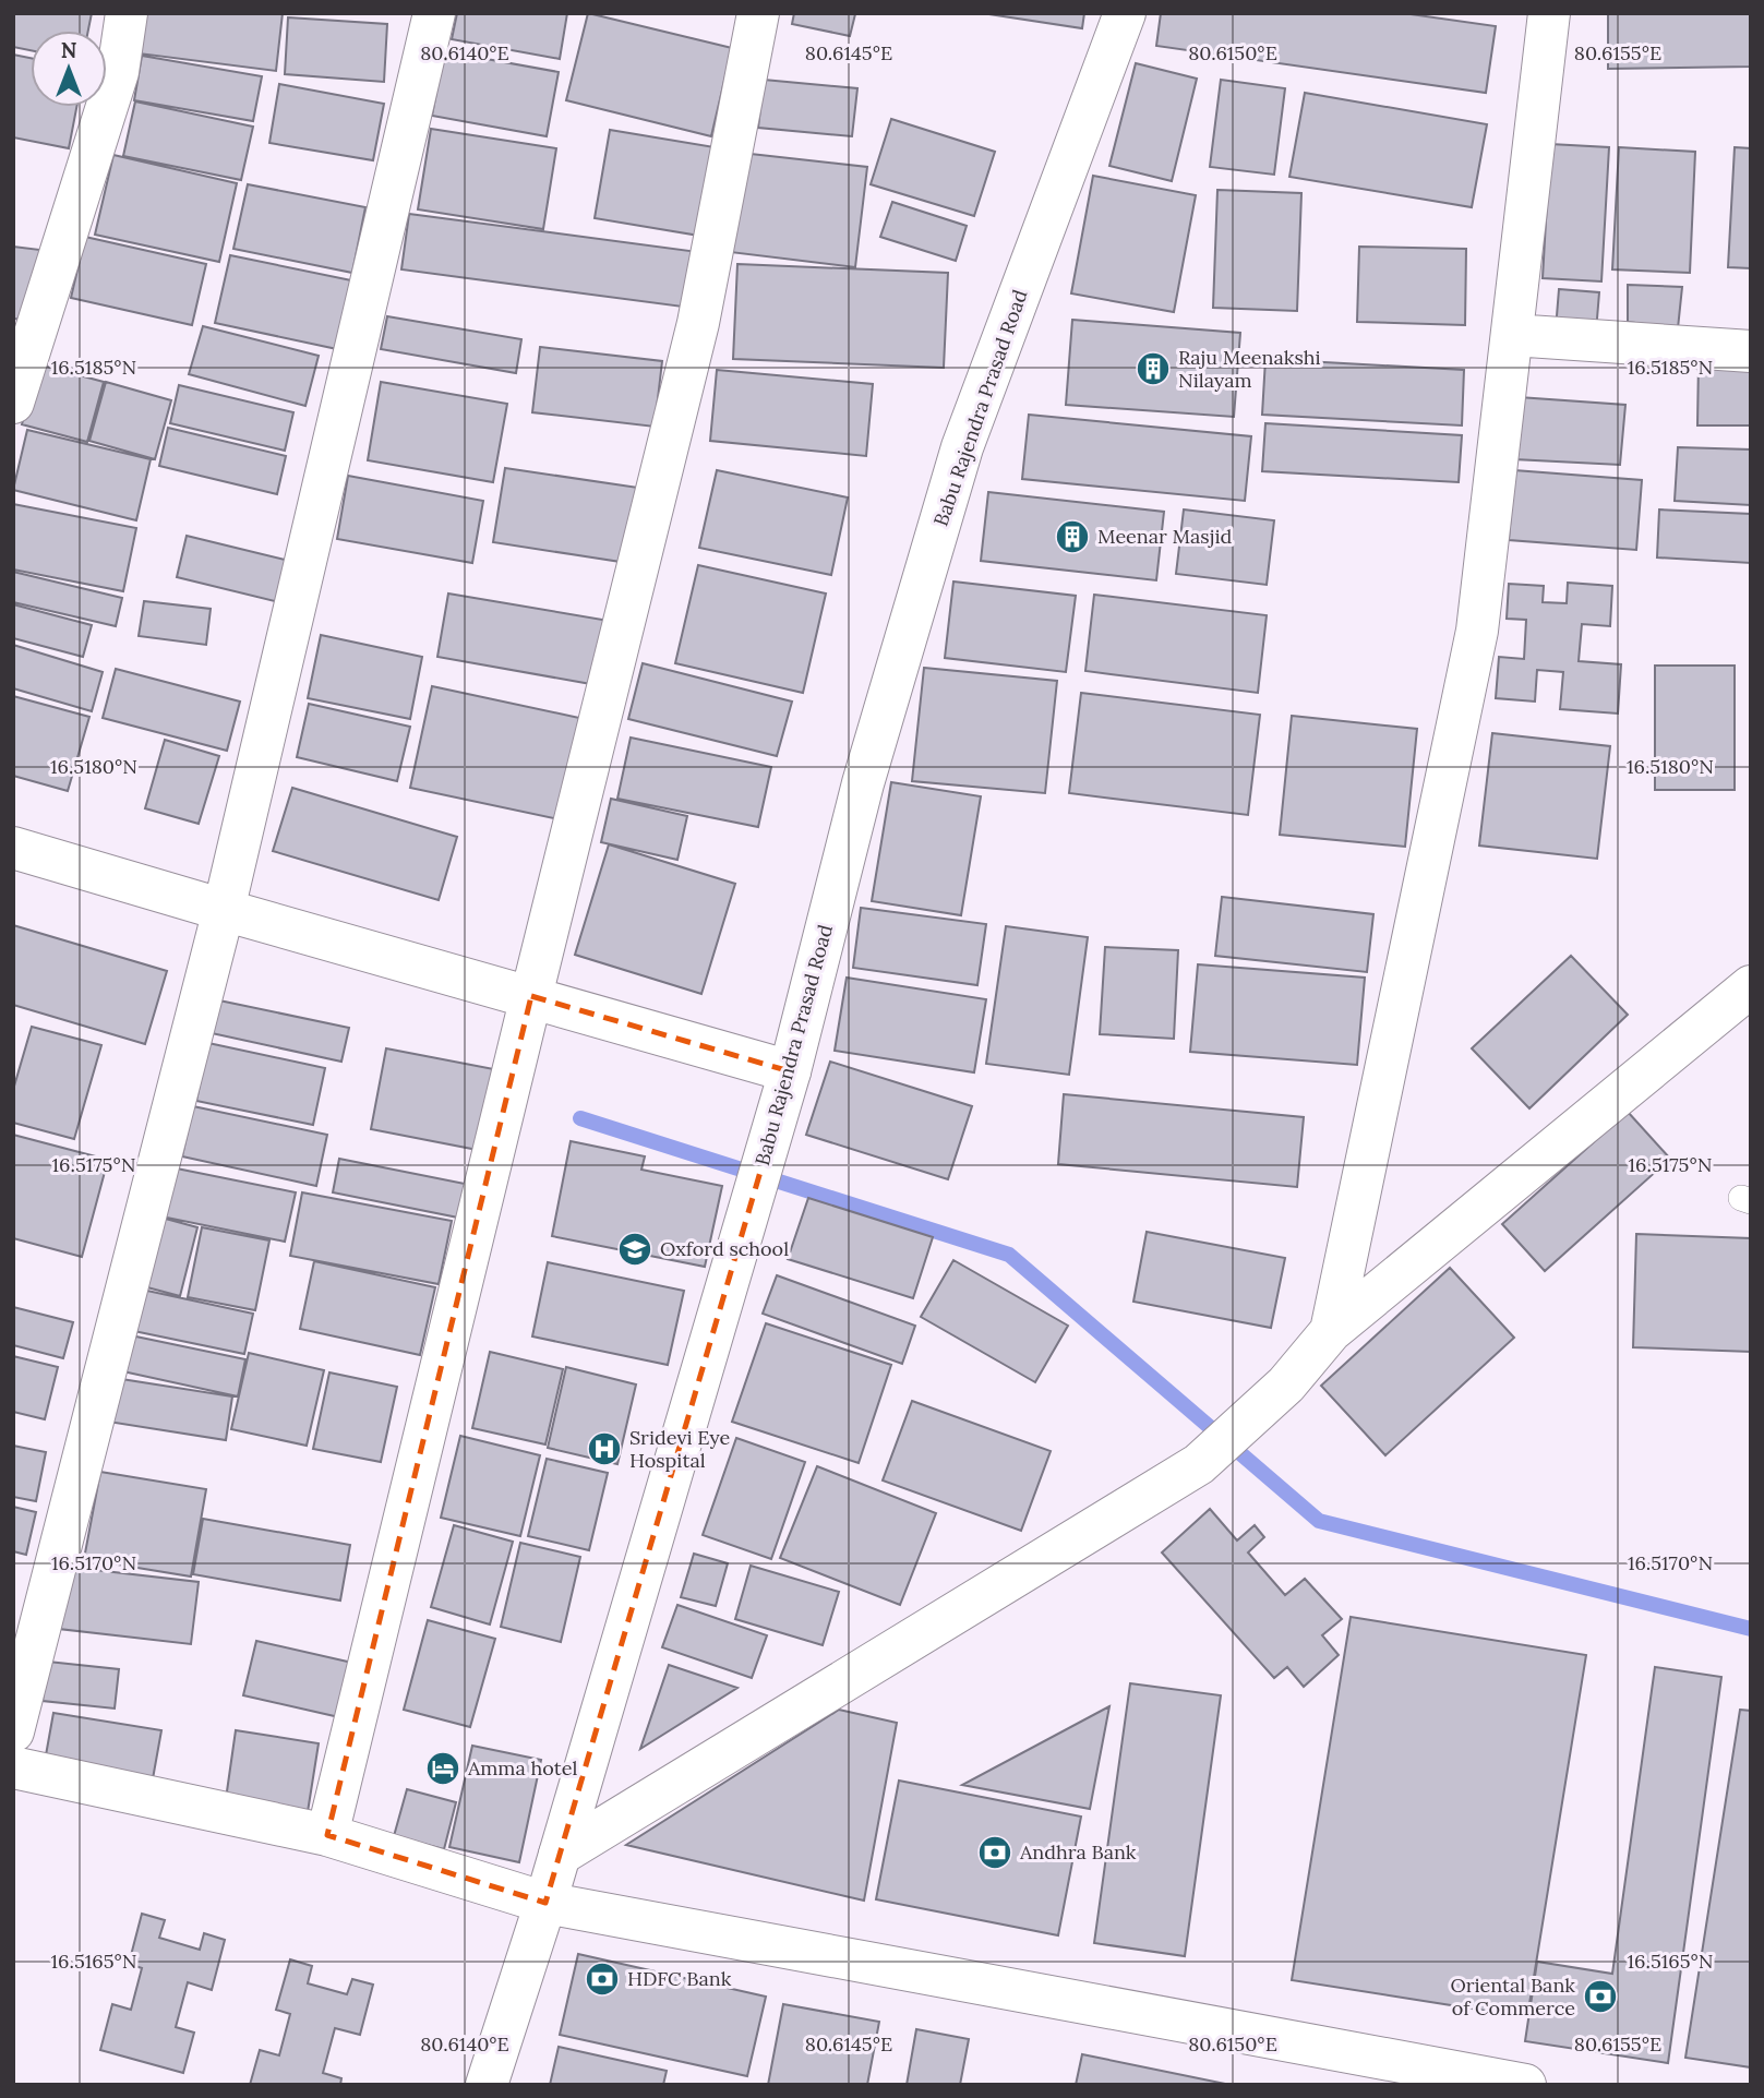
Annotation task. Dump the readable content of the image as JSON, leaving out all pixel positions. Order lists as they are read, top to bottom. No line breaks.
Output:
{"streets":{"street":["Babu Rajendra Prasad Road"]},"places":{"building":["Raju Meenakshi Nilayam","Meenar Masjid"],"school or university":["Oxford school"],"hospital":["Sridevi Eye Hospital"],"hotel":["Amma hotel"],"bank":["Andhra Bank","HDFC Bank","Oriental Bank of Commerce"]},"north":"top","coordinates":["80.6140°E","80.6145°E","80.6150°E","80.6155°E","16.5185°N","16.5180°N","16.5175°N","16.5170°N","16.5165°N"]}
